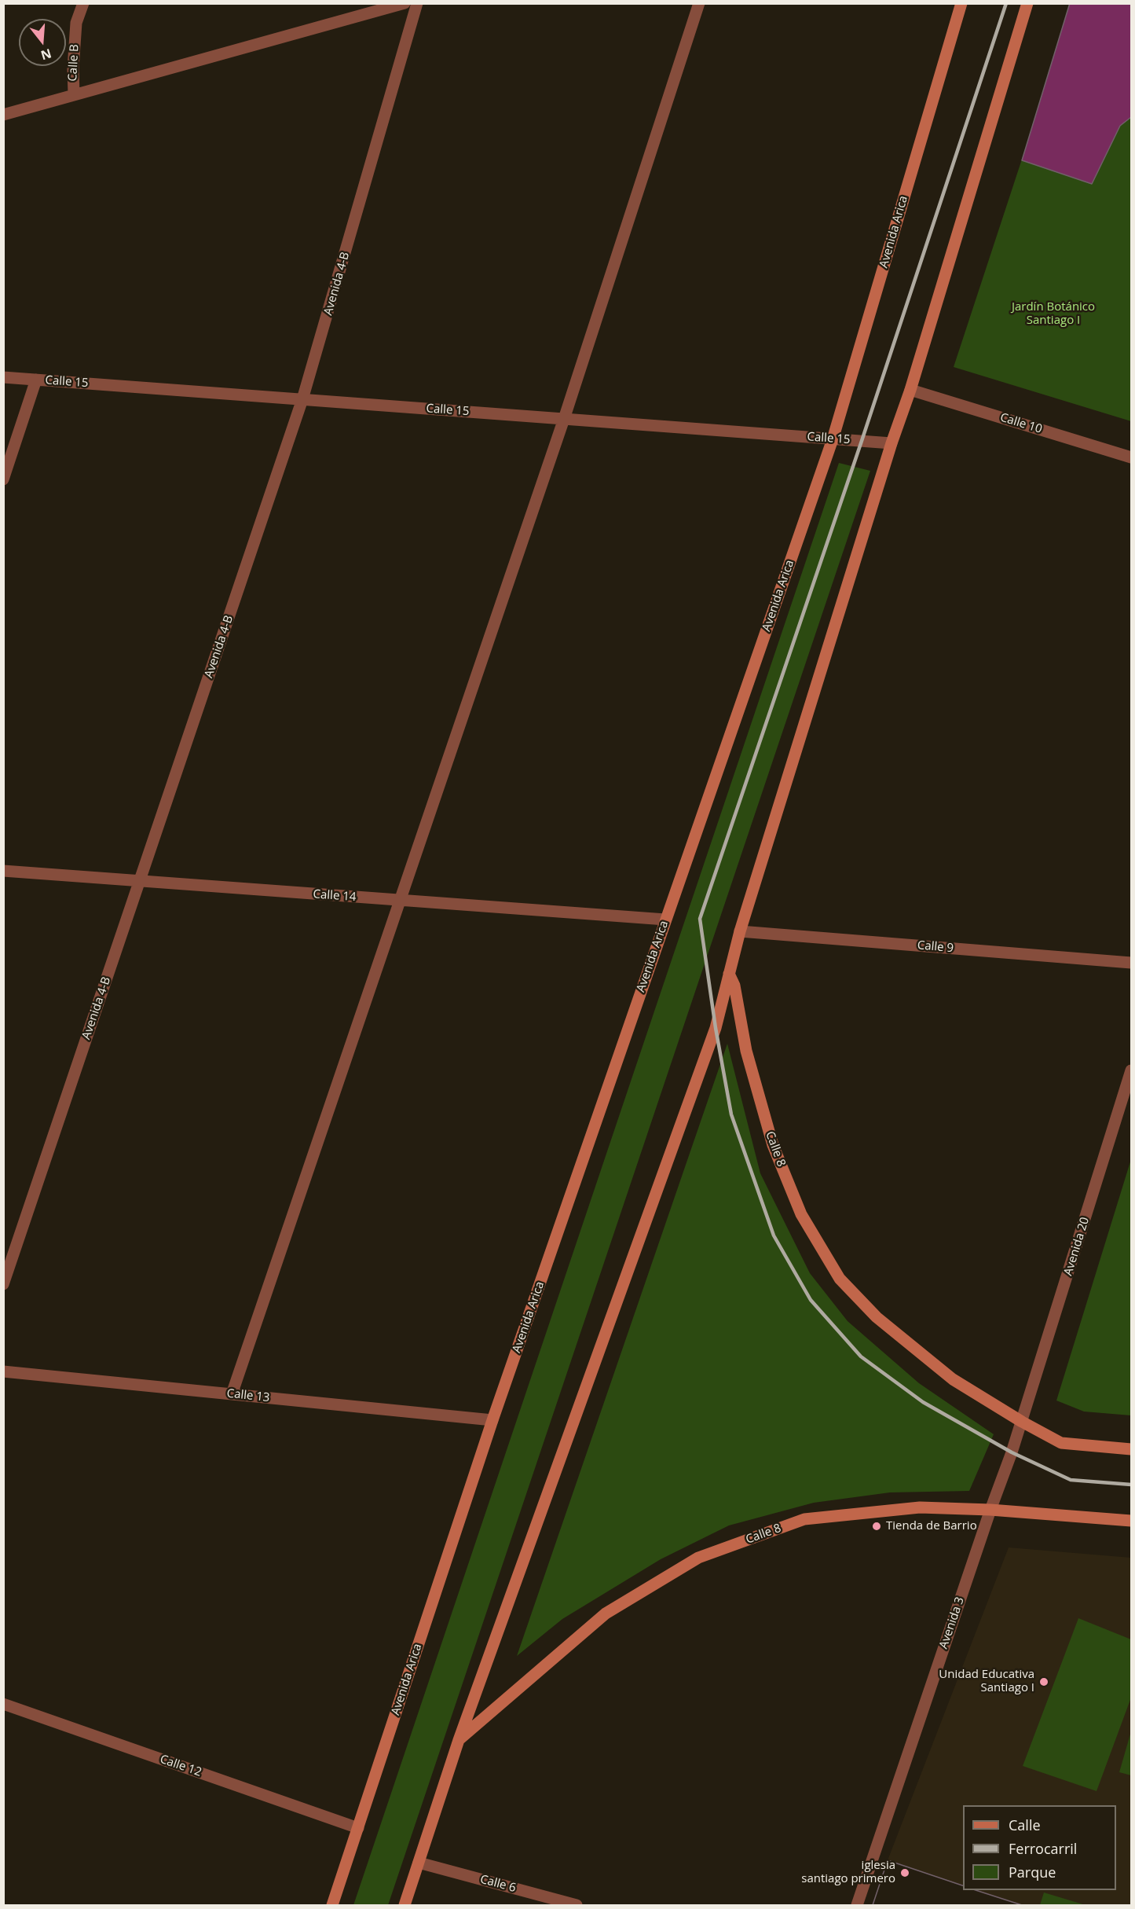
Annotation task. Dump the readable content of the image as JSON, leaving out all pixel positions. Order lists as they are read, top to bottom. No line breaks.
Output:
{"streets":{"street":["Calle B","Avenida Arica","Avenida 4-B","Calle 15","Calle 10","Calle 14","Calle 9","Calle 8","Avenida 20","Calle 13","Avenida 3","Calle 12","Calle 6"]},"crossings":[["Avenida Arica","Calle 15"],["Avenida Arica","Calle 14"],["Avenida Arica","Calle 13"],["Avenida Arica","Calle 12"],["Avenida 4-B","Calle 15"],["Avenida 4-B","Calle 14"],["Calle 8","Avenida 20"],["Calle 8","Avenida 3"],["Avenida 20","Avenida 3"]],"parks":["Jardín Botánico Santiago I"],"places":["Tienda de Barrio","Unidad Educativa Santiago I","iglesia santiago primero"],"legend":["Calle","Ferrocarril","Parque"],"north":"bottom"}
